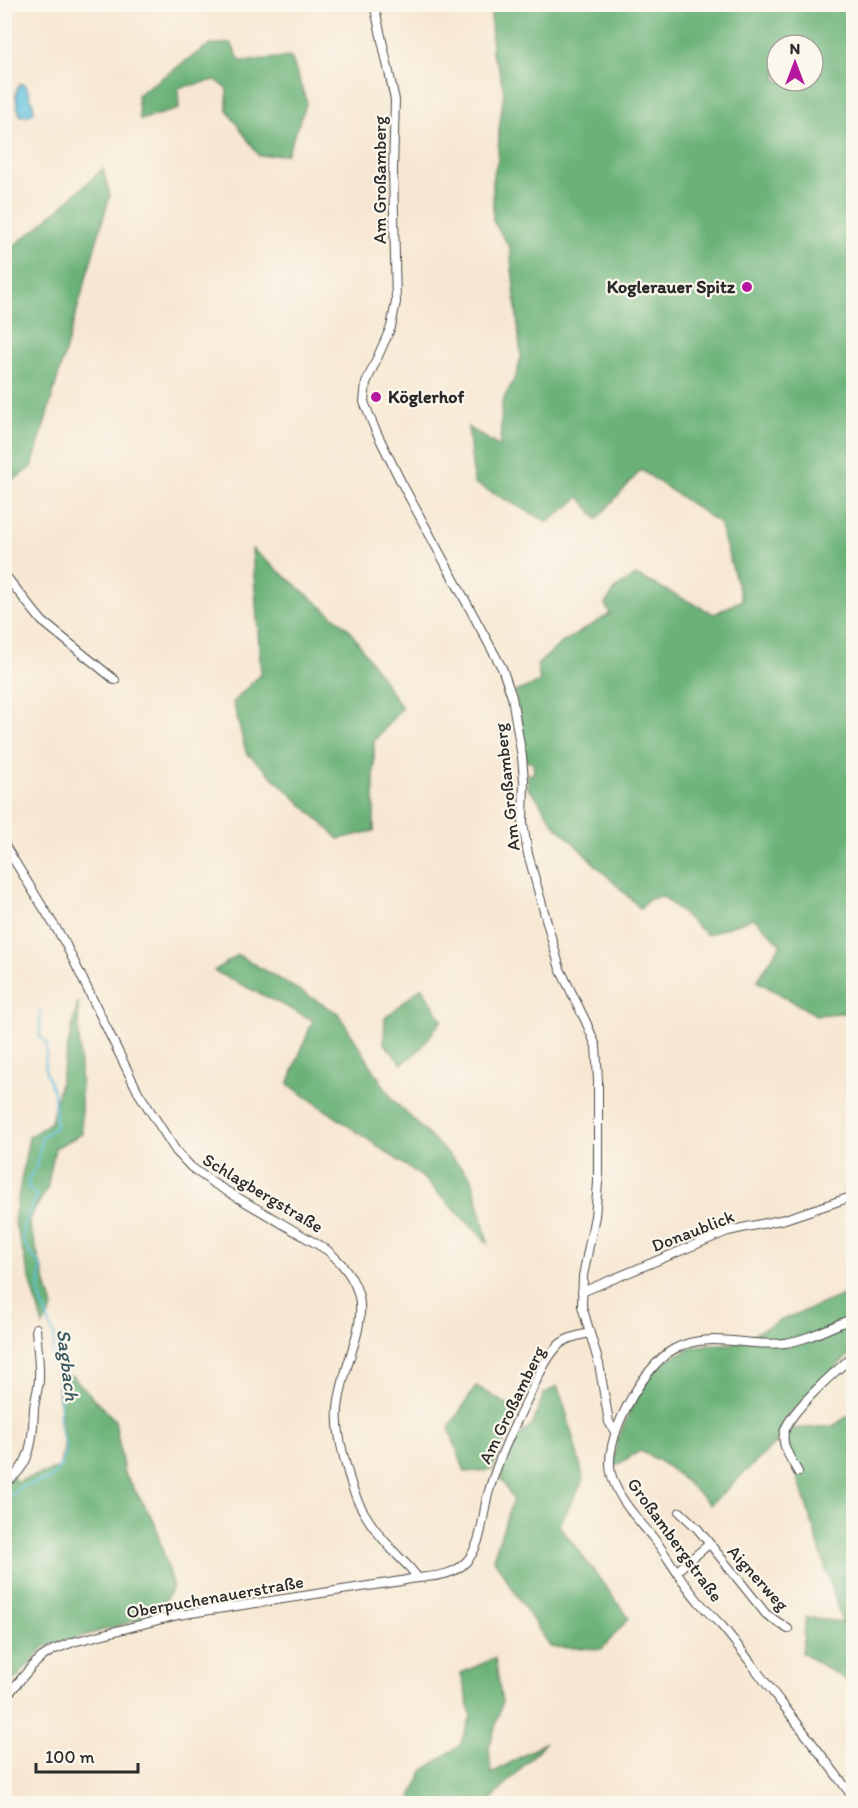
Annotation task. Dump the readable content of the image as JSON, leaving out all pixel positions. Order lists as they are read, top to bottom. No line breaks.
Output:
{"streets":{"street":["Am Großamberg","Schlagbergstraße","Donaublick","Großambergstraße","Aignerweg","Oberpuchenauerstraße"]},"crossings":[["Am Großamberg","Schlagbergstraße"],["Am Großamberg","Donaublick"],["Am Großamberg","Großambergstraße"],["Am Großamberg","Oberpuchenauerstraße"],["Schlagbergstraße","Oberpuchenauerstraße"],["Großambergstraße","Aignerweg"]],"water":["Sagbach"],"places":["Koglerauer Spitz","Köglerhof"],"scale_bar":"100 m","north":"top"}
